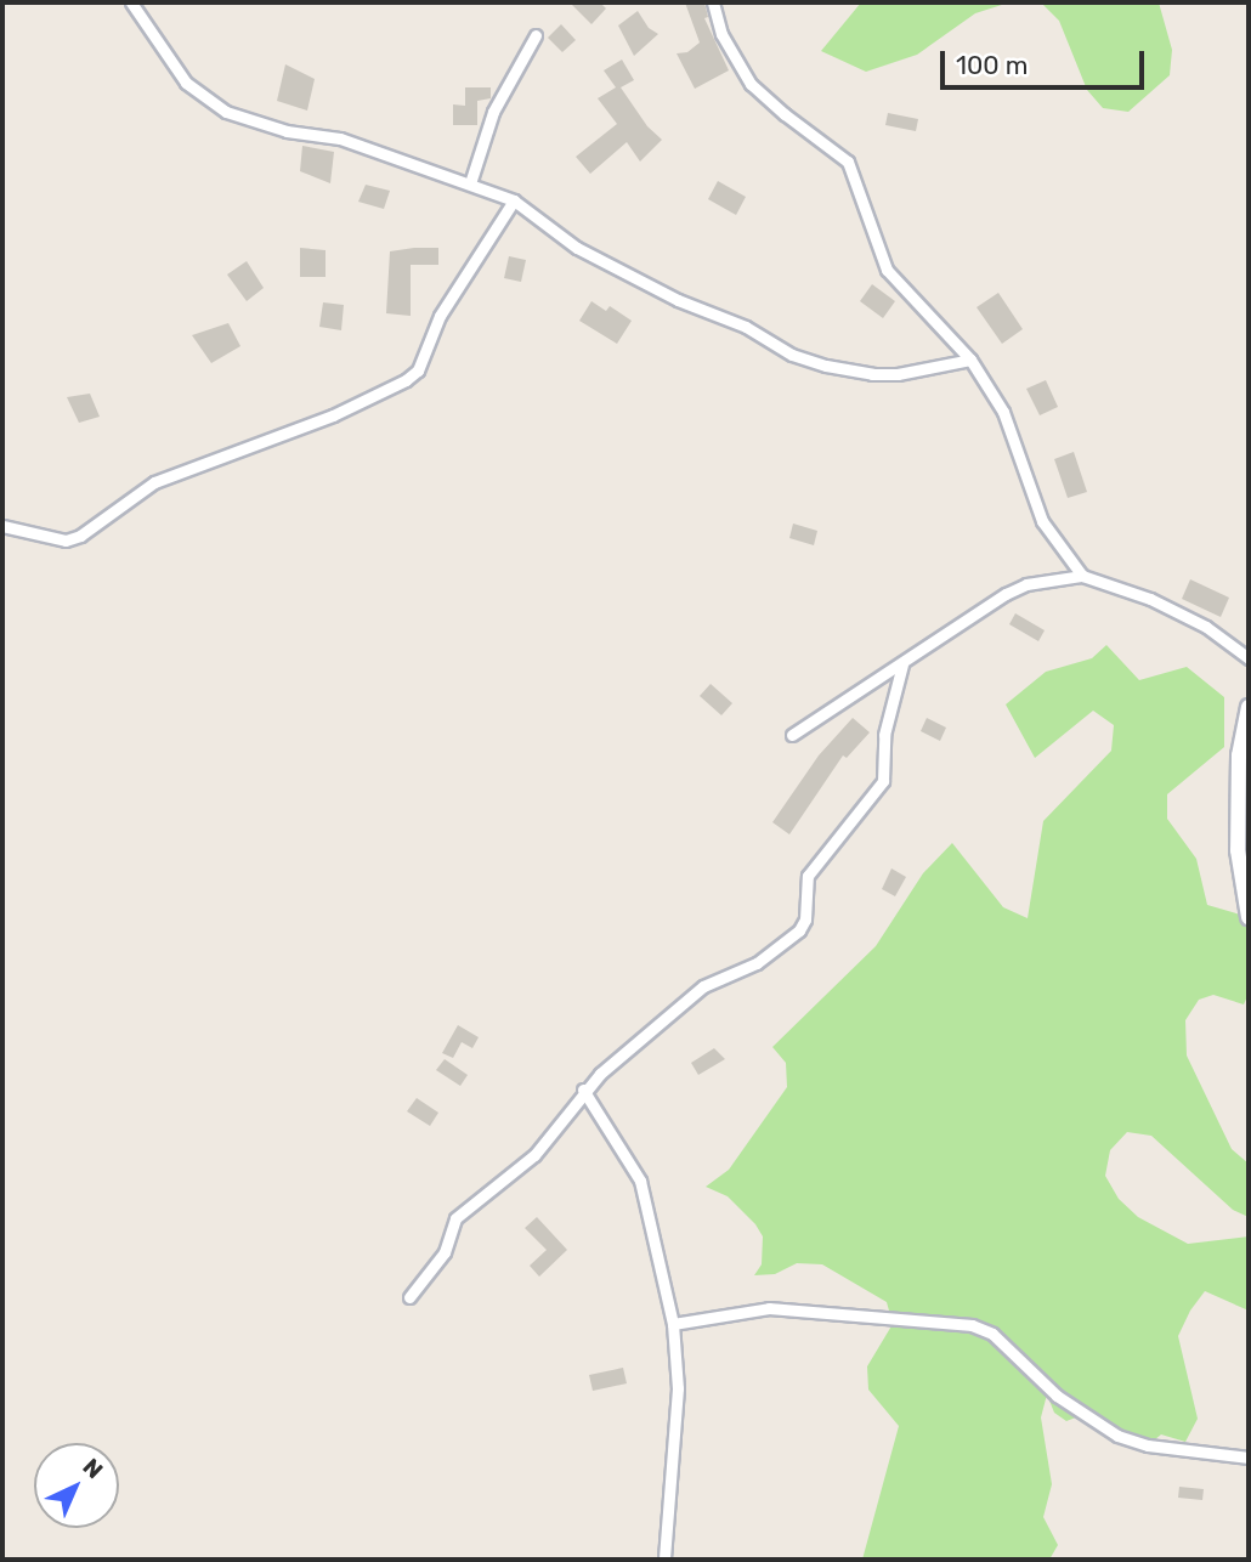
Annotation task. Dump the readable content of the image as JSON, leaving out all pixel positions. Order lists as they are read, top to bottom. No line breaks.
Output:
{"scale_bar":"100 m","north":"top right"}
